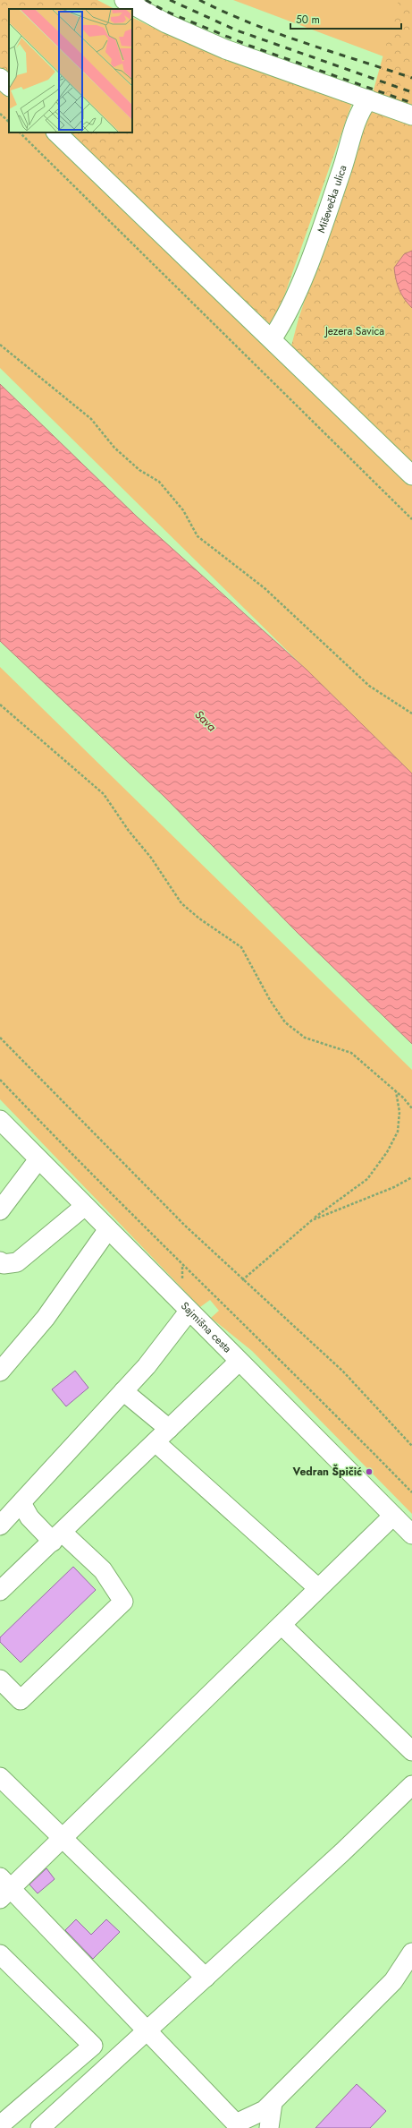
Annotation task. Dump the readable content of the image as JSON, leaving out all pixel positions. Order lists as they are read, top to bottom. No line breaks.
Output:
{"streets":{"street":["Miševečka ulica","Sajmišna cesta"]},"water":["Sava"],"parks":["Jezera Savica"],"places":["Vedran Špičić"],"scale_bar":"50 m"}
